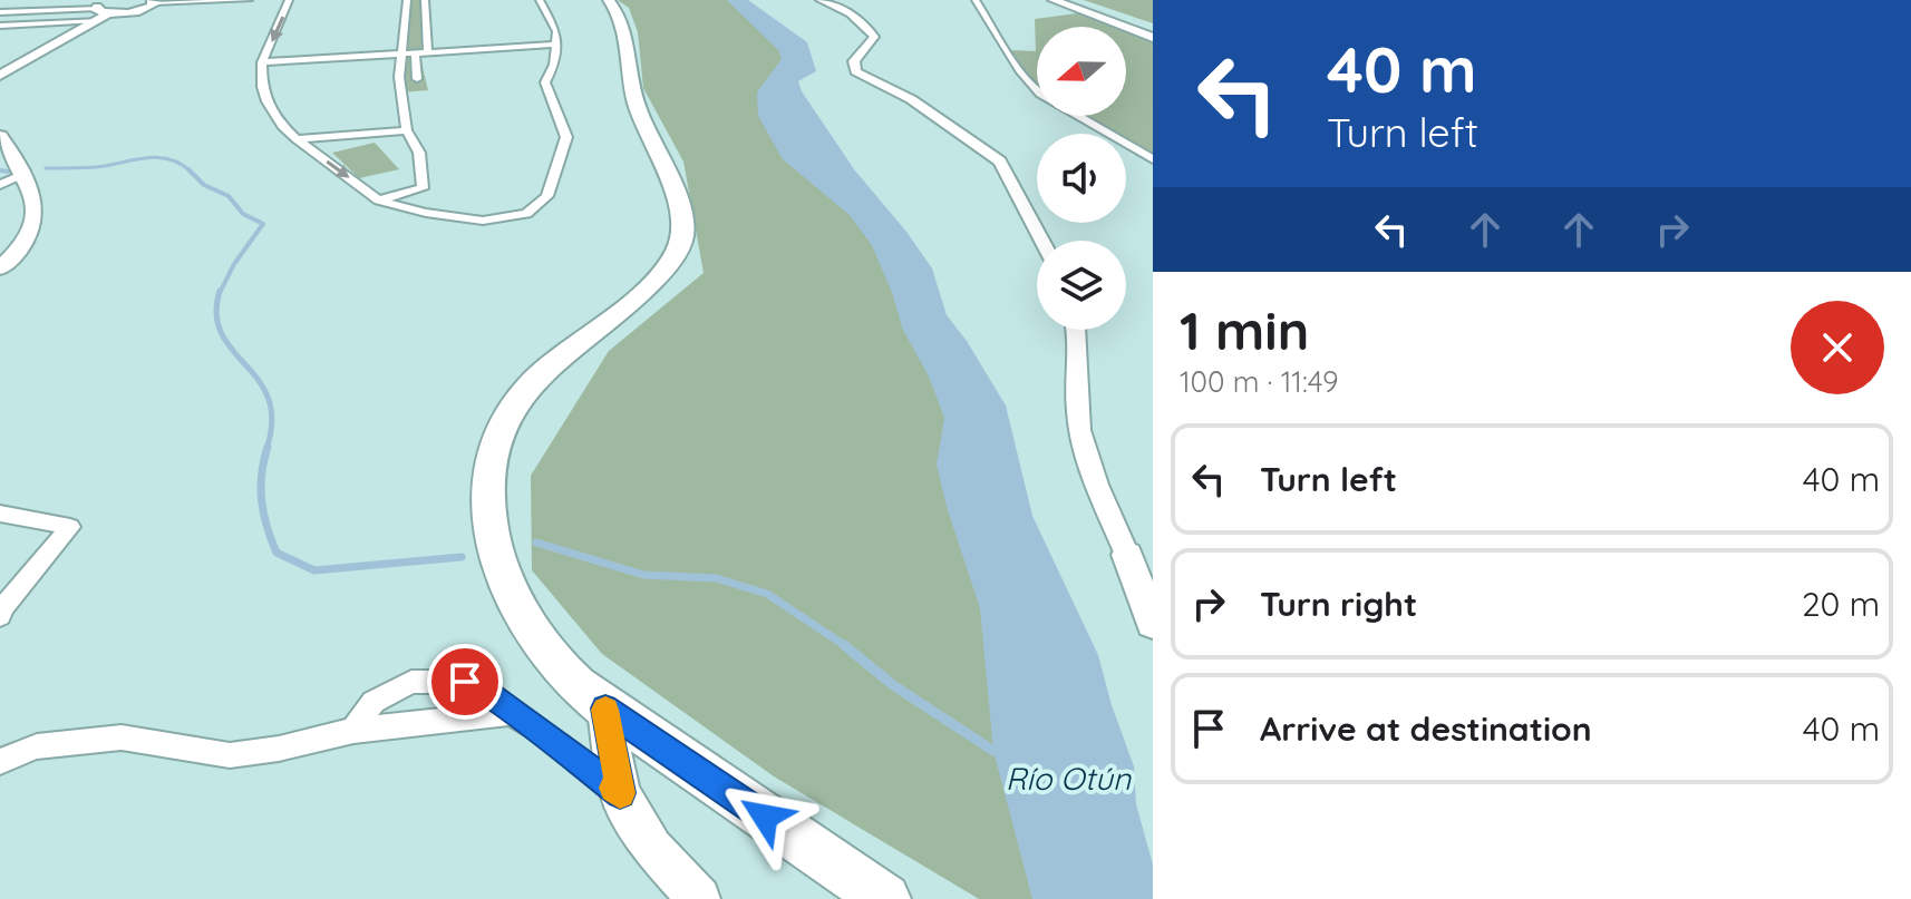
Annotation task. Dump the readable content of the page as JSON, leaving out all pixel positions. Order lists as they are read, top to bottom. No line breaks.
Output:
{"water":["Río Otún"],"north":"left","page":{"turn":["40 m","Turn left"],"heading":["1 min","100 m · 11:49"],"list":[{"name":"Turn left","value":"40 m"},{"name":"Turn right","value":"20 m"},{"name":"Arrive at destination","value":"40 m"}]}}
